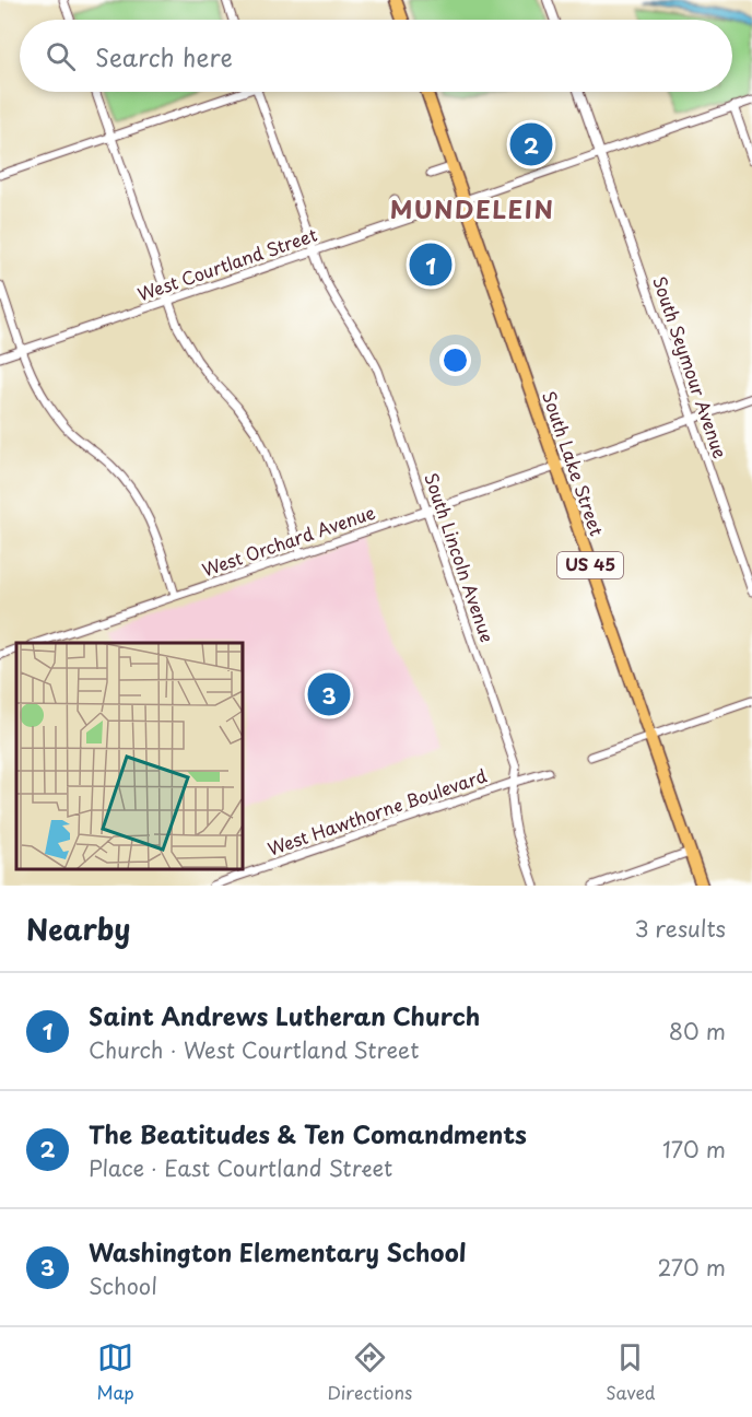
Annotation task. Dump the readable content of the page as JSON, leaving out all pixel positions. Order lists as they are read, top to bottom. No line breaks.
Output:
{"streets":{"main road":["South Lake Street","US 45"],"street":["West Courtland Street","South Seymour Avenue","West Orchard Avenue","South Lincoln Avenue","West Hawthorne Boulevard"]},"crossings":[["West Courtland Street","South Seymour Avenue"],["West Courtland Street","South Lake Street"],["West Courtland Street","South Lincoln Avenue"],["West Courtland Street","US 45"],["South Seymour Avenue","West Orchard Avenue"],["South Lake Street","West Orchard Avenue"],["South Lake Street","US 45"],["West Orchard Avenue","South Lincoln Avenue"],["South Lincoln Avenue","West Hawthorne Boulevard"]],"districts":["MUNDELEIN"],"page":{"search":"Search here","pins":["2","1","3"],"heading":["Nearby","3 results"],"list":[{"mark":"1","name":"Saint Andrews Lutheran Church","note":"Church · West Courtland Street","value":"80 m"},{"mark":"2","name":"The Beatitudes & Ten Comandments","note":"Place · East Courtland Street","value":"170 m"},{"mark":"3","name":"Washington Elementary School","note":"School","value":"270 m"}],"nav":["Map","Directions","Saved"]}}
